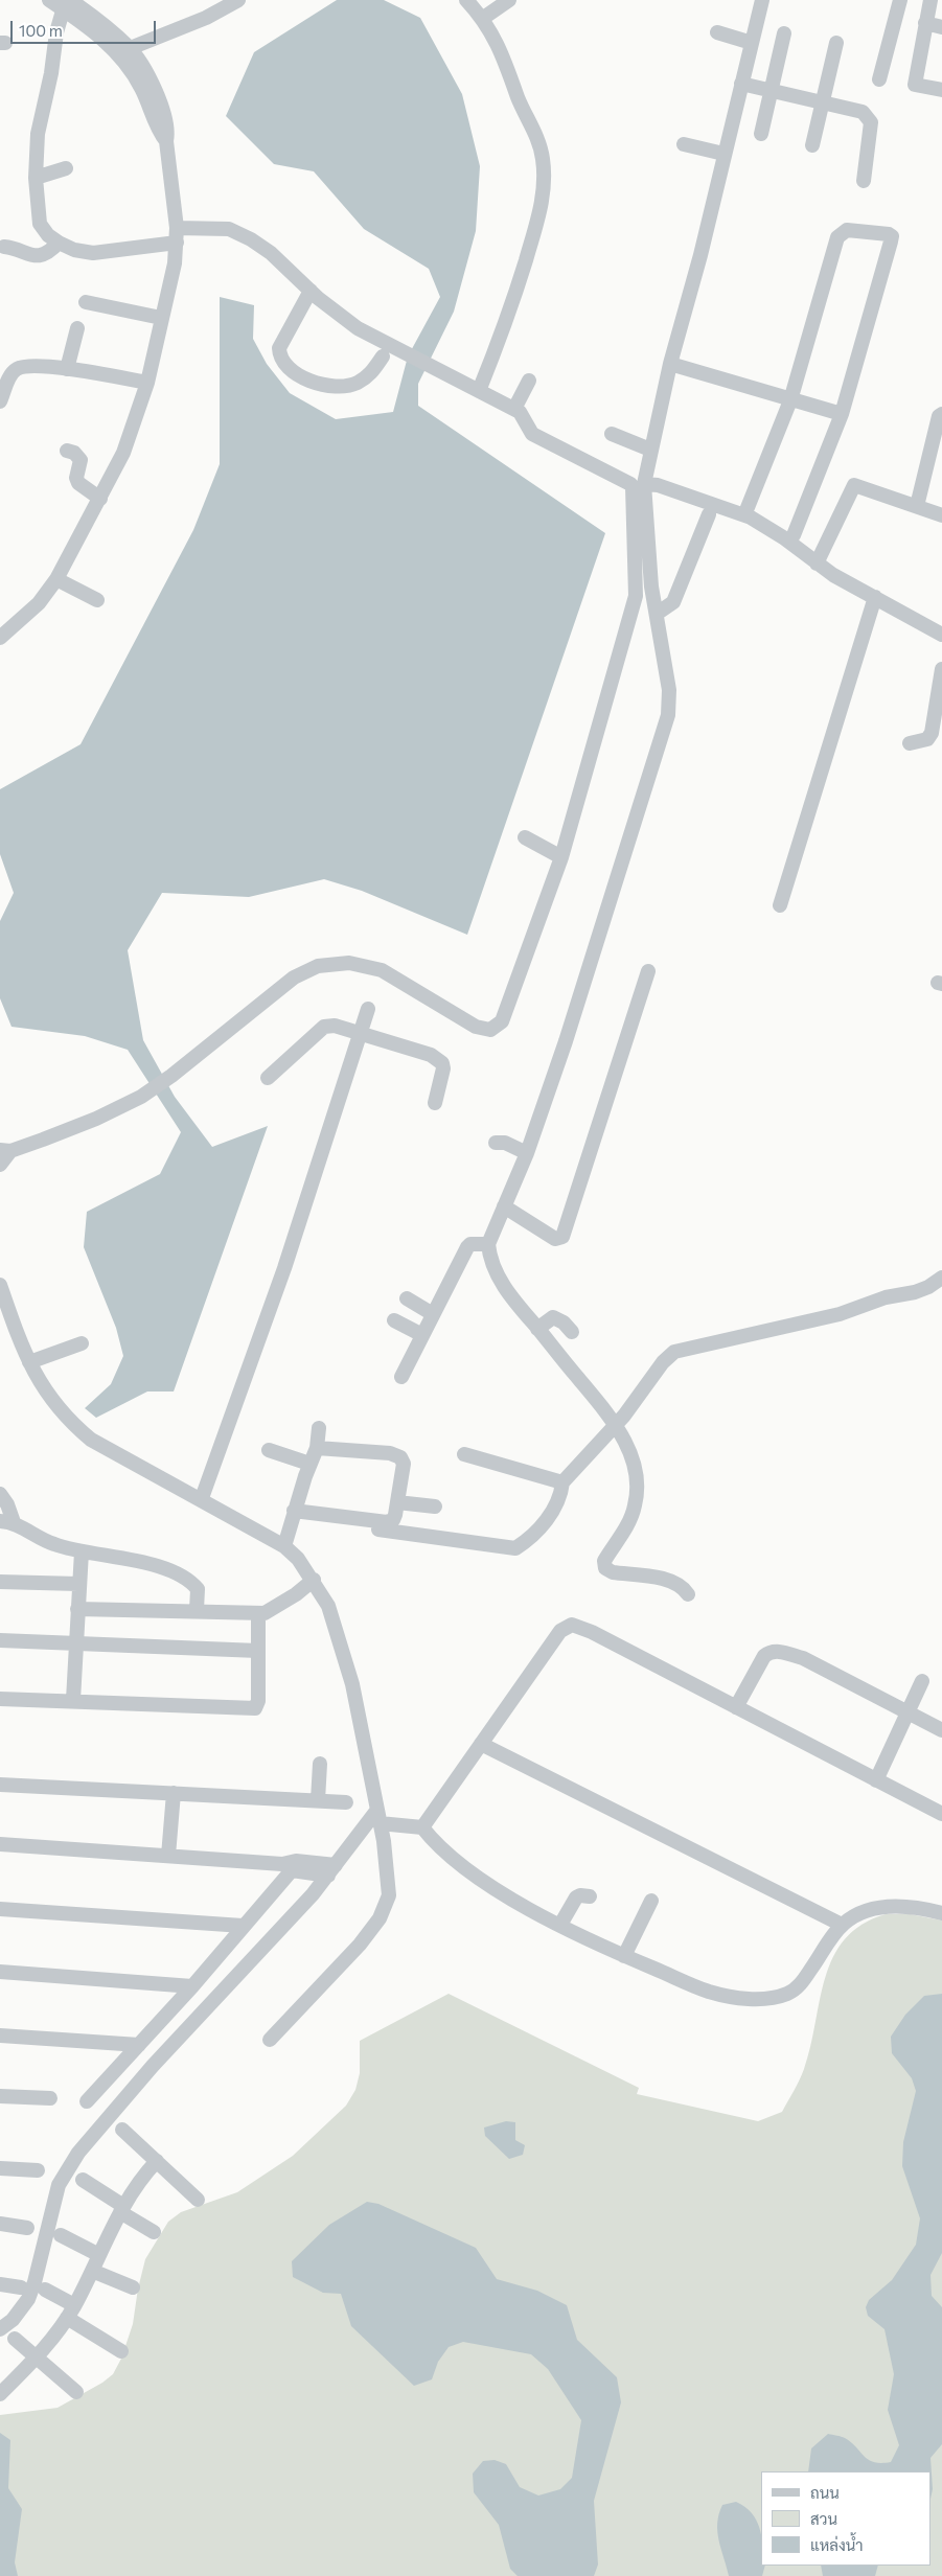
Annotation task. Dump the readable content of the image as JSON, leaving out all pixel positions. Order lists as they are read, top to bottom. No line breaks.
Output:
{"legend":["ถนน","สวน","แหล่งน้ำ"],"scale_bar":"100 m"}
